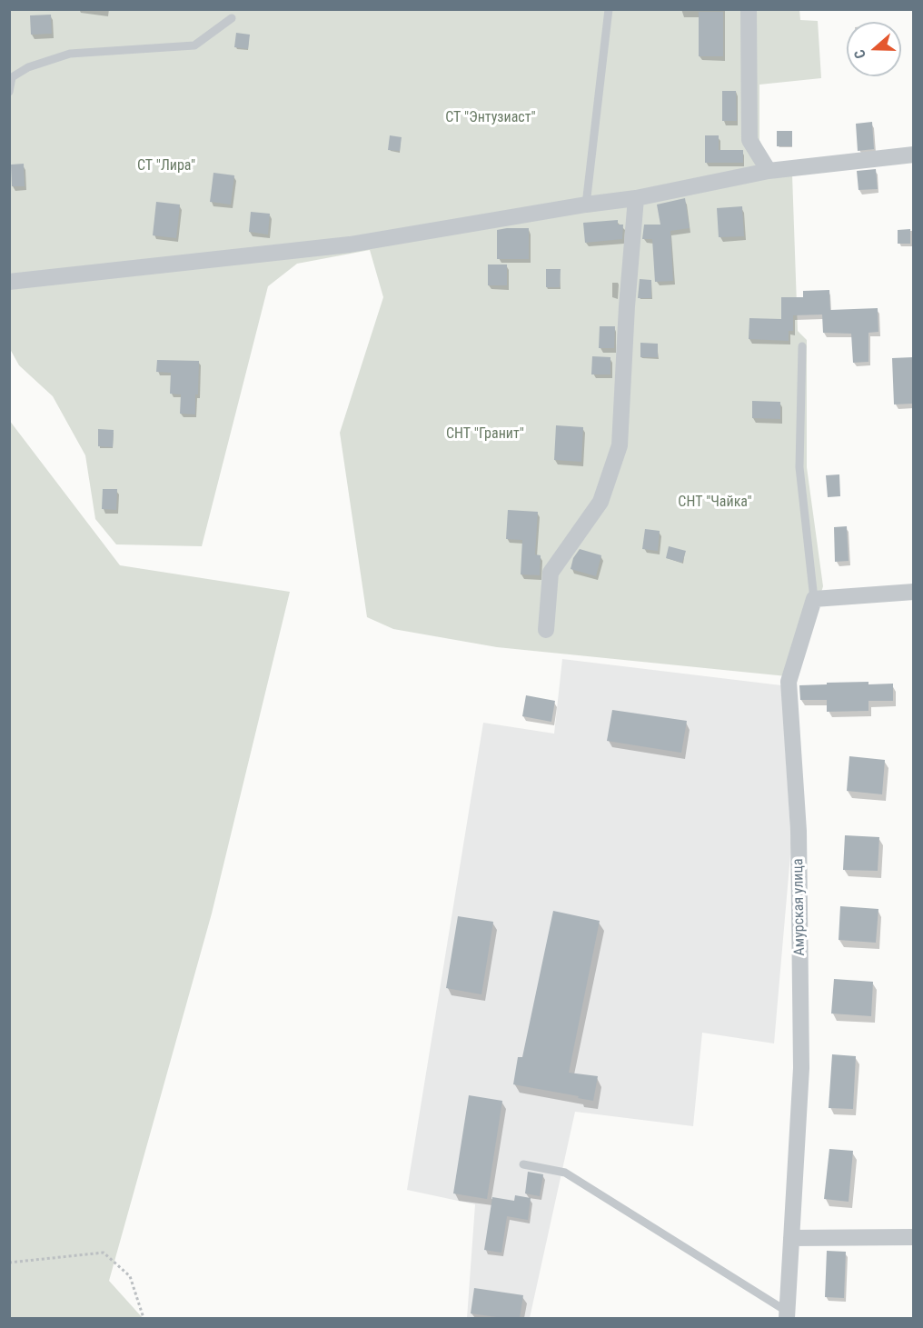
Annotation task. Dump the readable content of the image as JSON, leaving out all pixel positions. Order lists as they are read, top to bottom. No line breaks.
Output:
{"streets":{"street":["Амурская улица"]},"parks":["СТ \"Энтузиаст\"","СТ \"Лира\"","СНТ \"Гранит\"","СНТ \"Чайка\""],"north":"left"}
